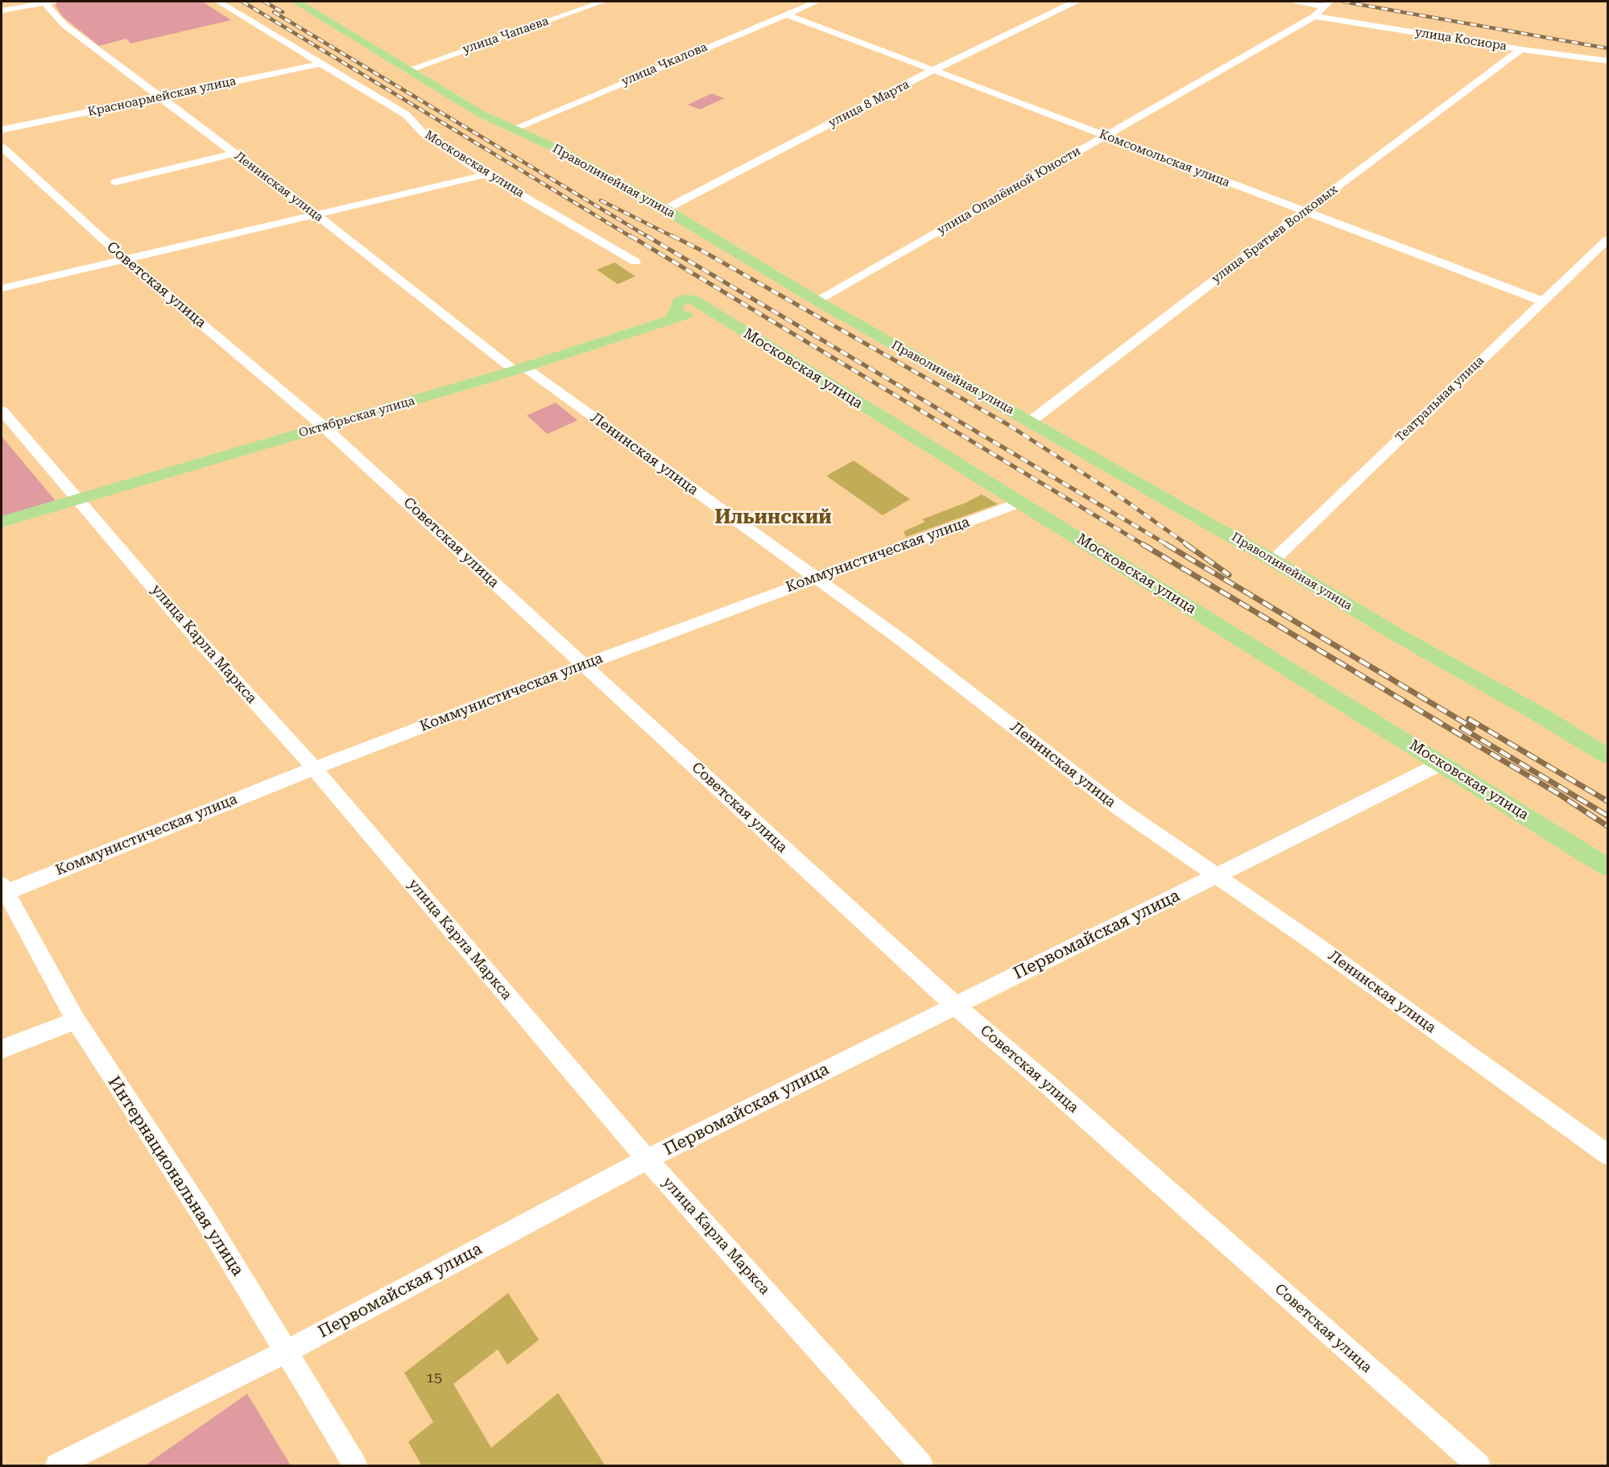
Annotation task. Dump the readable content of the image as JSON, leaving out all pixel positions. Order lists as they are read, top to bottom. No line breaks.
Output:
{"streets":{"main road":["Московская улица","Праволинейная улица","Октябрьская улица"],"street":["улица Чапаева","улица Косиора","улица Чкалова","Красноармейская улица","улица 8 Марта","Комсомольская улица","Ленинская улица","улица Опалённой Юности","улица Братьев Волковых","Советская улица","Театральная улица","Коммунистическая улица","улица Карла Маркса","Первомайская улица","Интернациональная улица"]},"crossings":[["улица Чапаева","Праволинейная улица"],["улица Косиора","улица Опалённой Юности"],["улица Косиора","улица Братьев Волковых"],["улица Чкалова","Комсомольская улица"],["улица Чкалова","Праволинейная улица"],["Красноармейская улица","Московская улица"],["Красноармейская улица","Ленинская улица"],["улица 8 Марта","Комсомольская улица"],["улица 8 Марта","Праволинейная улица"],["Комсомольская улица","улица Опалённой Юности"],["Комсомольская улица","улица Братьев Волковых"],["Комсомольская улица","Театральная улица"],["Московская улица","Октябрьская улица"],["Московская улица","Коммунистическая улица"],["Московская улица","Первомайская улица"],["Праволинейная улица","улица Опалённой Юности"],["Праволинейная улица","улица Братьев Волковых"],["Праволинейная улица","Театральная улица"],["Ленинская улица","Октябрьская улица"],["Ленинская улица","Коммунистическая улица"],["Ленинская улица","Первомайская улица"],["Советская улица","Октябрьская улица"],["Советская улица","Коммунистическая улица"],["Советская улица","Первомайская улица"],["Октябрьская улица","улица Карла Маркса"],["Коммунистическая улица","улица Карла Маркса"],["Коммунистическая улица","Интернациональная улица"],["улица Карла Маркса","Первомайская улица"],["Первомайская улица","Интернациональная улица"]],"districts":["Ильинский"],"house_numbers":["15"]}
